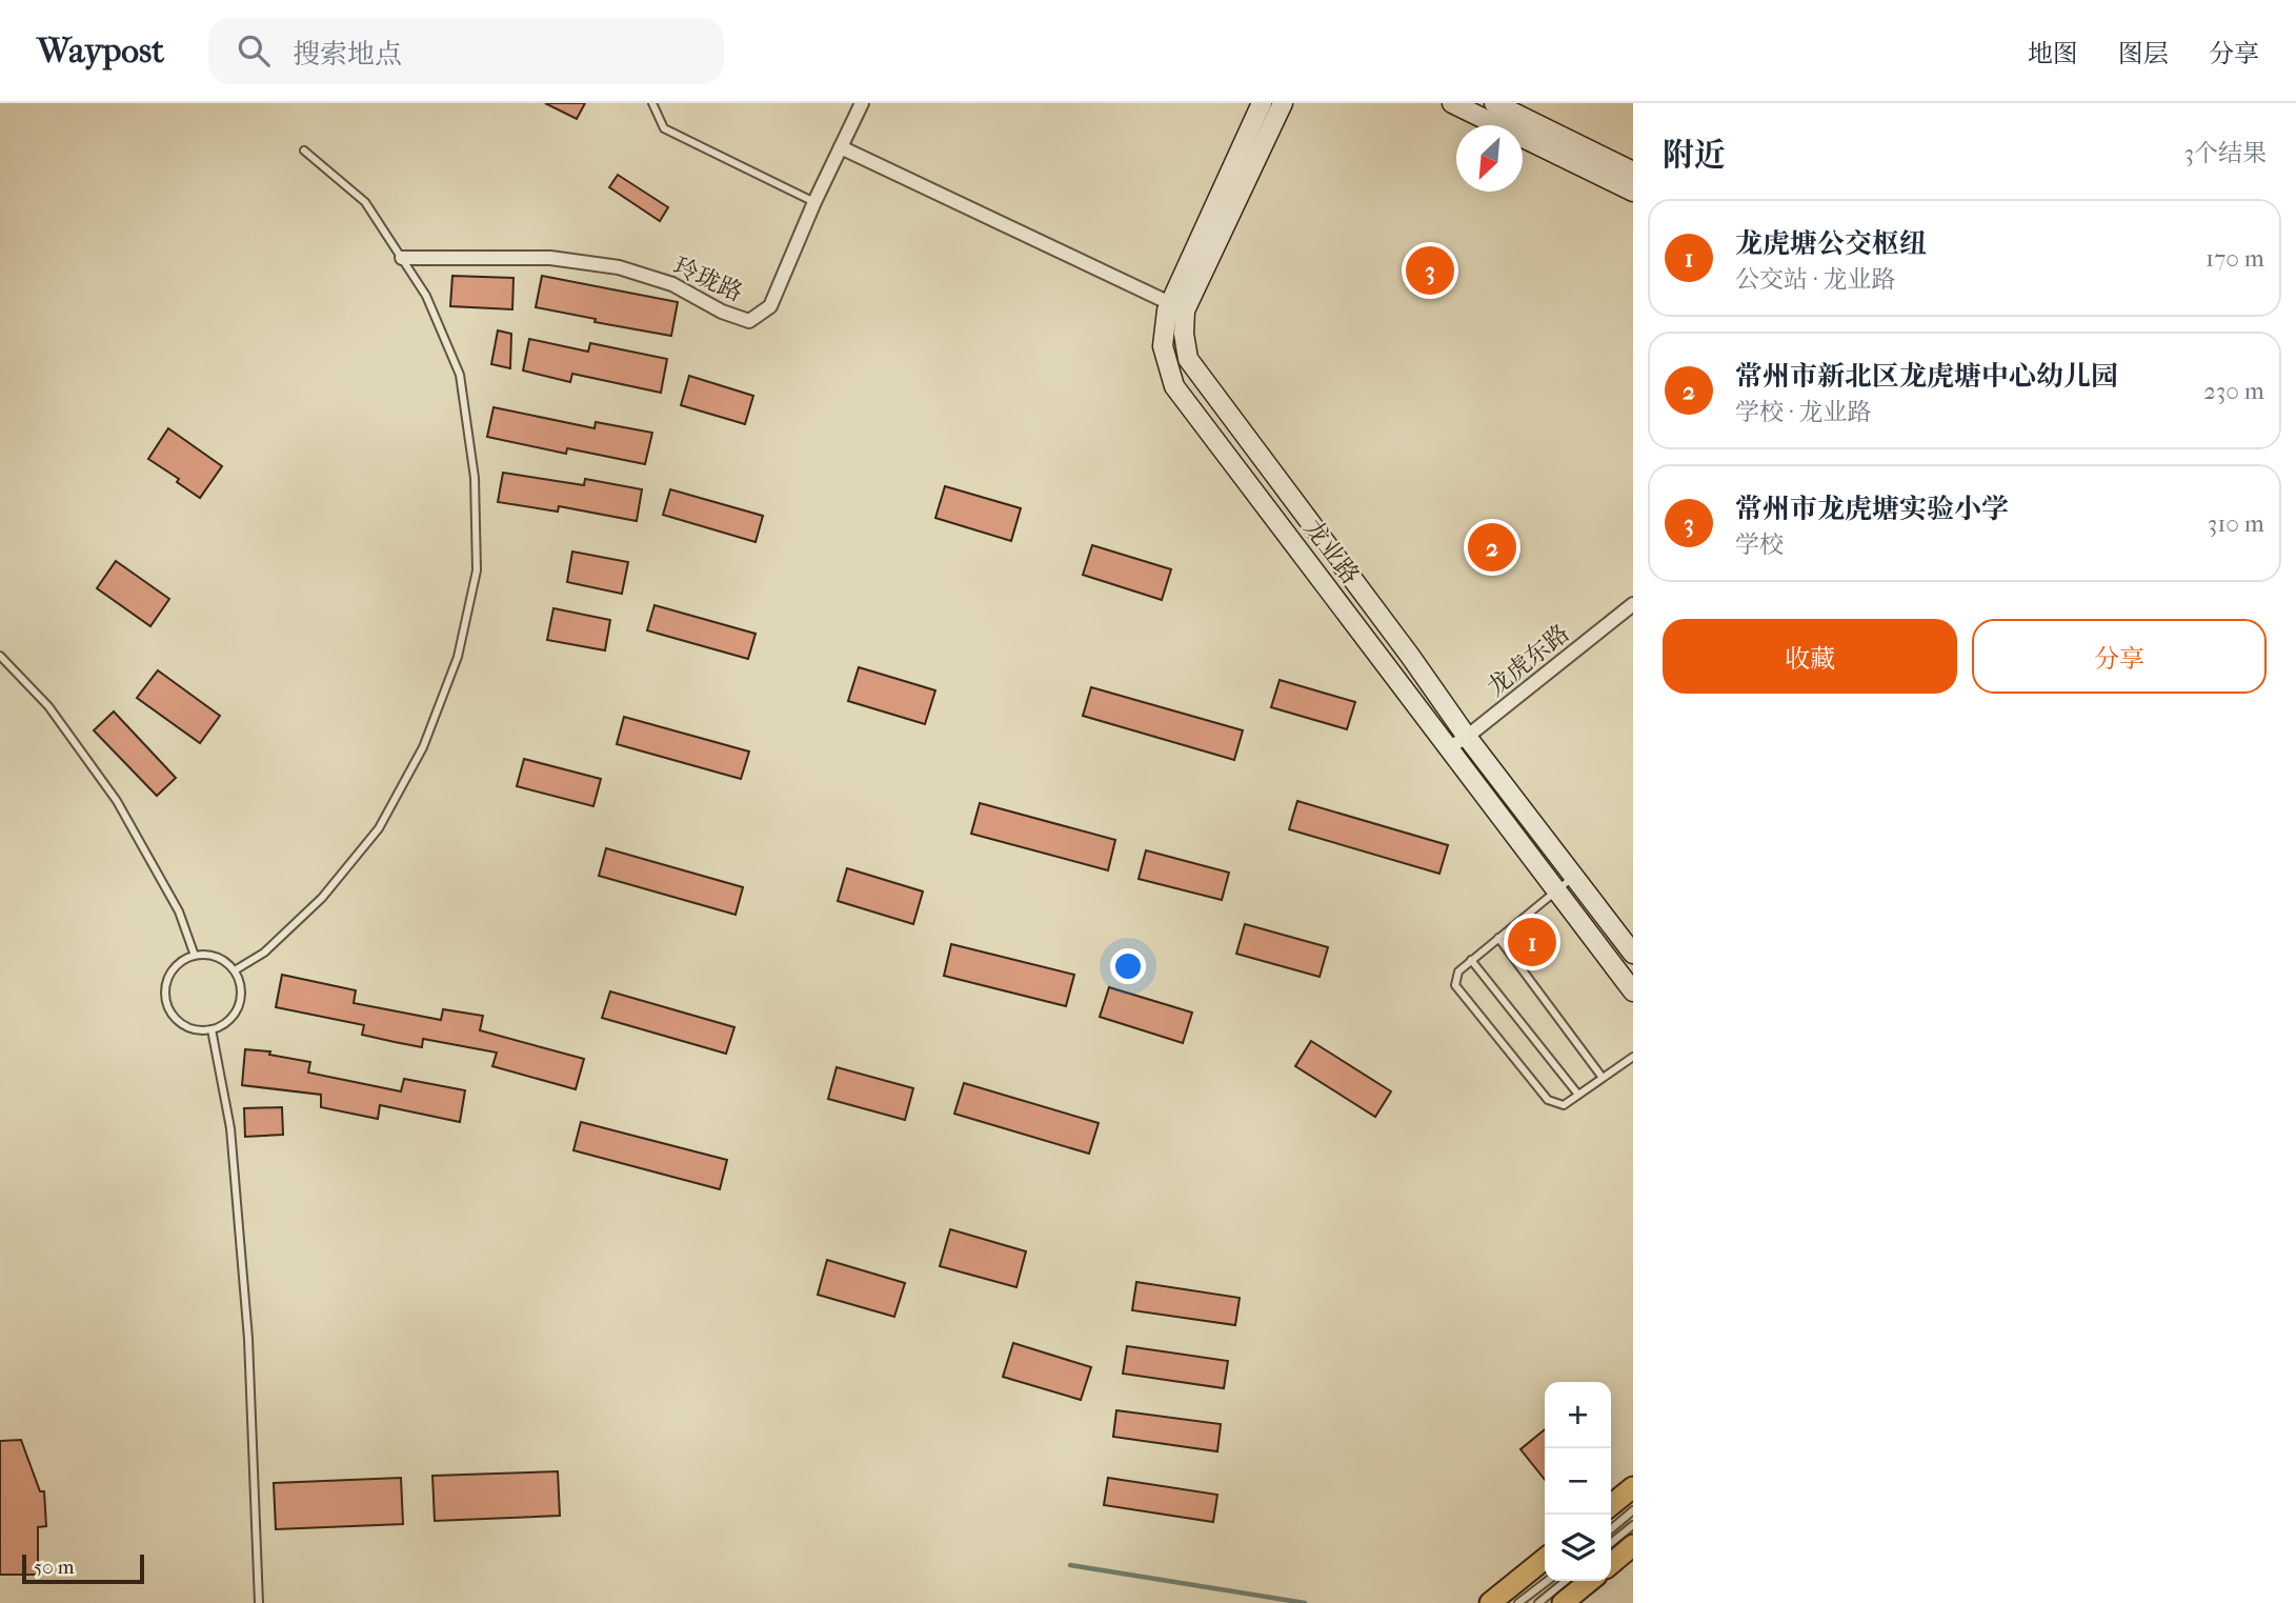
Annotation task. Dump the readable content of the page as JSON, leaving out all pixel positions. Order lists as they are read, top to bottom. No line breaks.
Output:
{"streets":{"street":["玲珑路","龙业路","龙虎东路"]},"crossings":[["龙业路","龙虎东路"]],"scale_bar":"50 m","north":"bottom left","page":{"header":"Waypost","search":"搜索地点","nav":["地图","图层","分享"],"heading":["附近","3个结果"],"list":[{"mark":"1","name":"龙虎塘公交枢纽","note":"公交站 · 龙业路","value":"170 m"},{"mark":"2","name":"常州市新北区龙虎塘中心幼儿园","note":"学校 · 龙业路","value":"230 m"},{"mark":"3","name":"常州市龙虎塘实验小学","note":"学校","value":"310 m"}],"pins":["3","2","1"],"buttons":["收藏","分享"],"map_buttons":["+","−"],"scale":"50 m"}}
